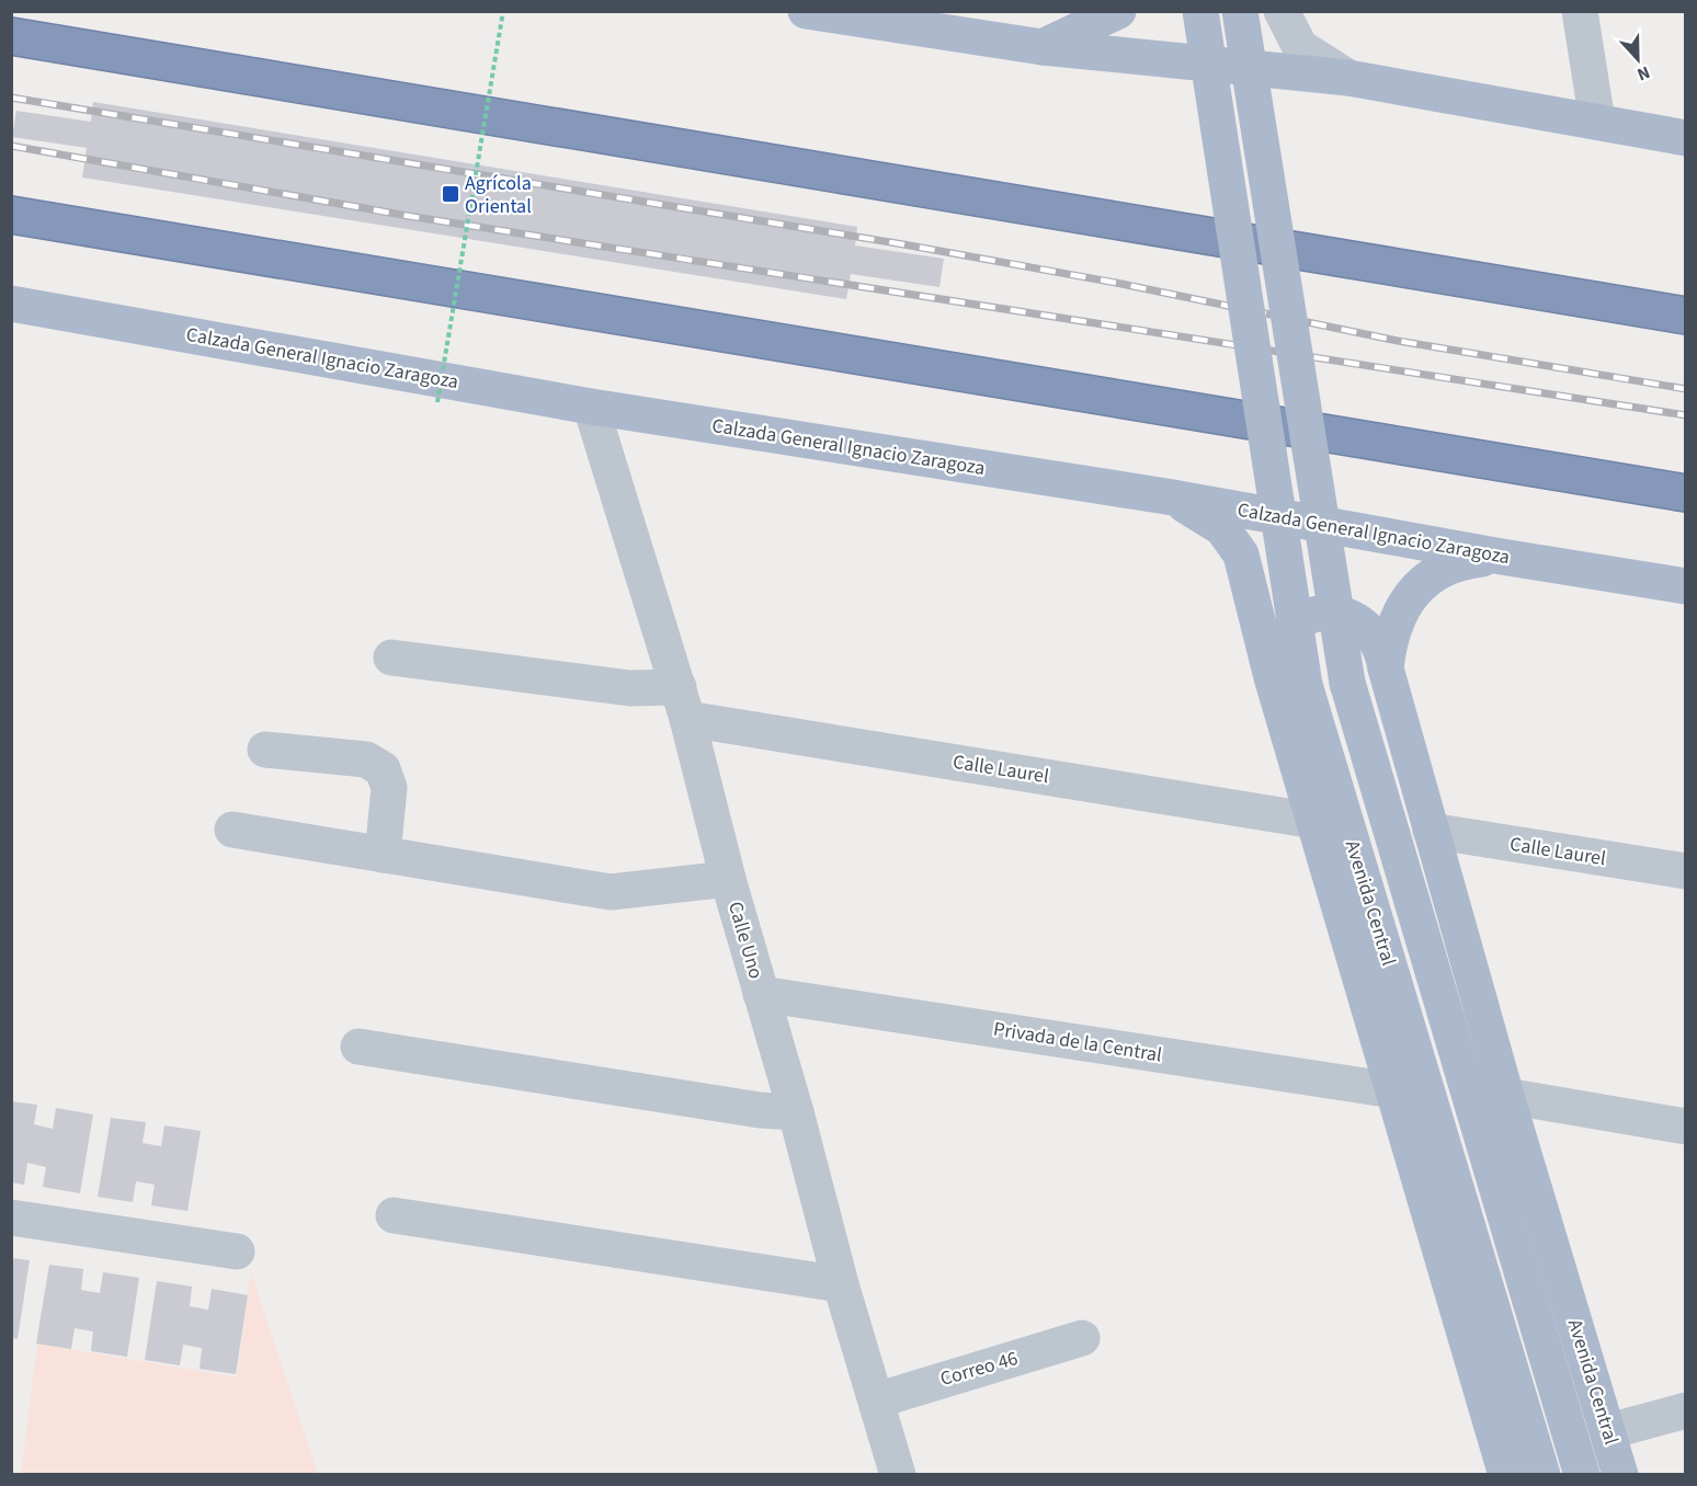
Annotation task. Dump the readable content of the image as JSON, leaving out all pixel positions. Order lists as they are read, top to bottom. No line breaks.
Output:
{"streets":{"main road":["Calzada General Ignacio Zaragoza","Avenida Central"],"street":["Calle Laurel","Calle Uno","Privada de la Central","Correo 46"]},"crossings":[["Calzada General Ignacio Zaragoza","Avenida Central"],["Calzada General Ignacio Zaragoza","Calle Uno"],["Calle Laurel","Avenida Central"],["Calle Laurel","Calle Uno"],["Avenida Central","Privada de la Central"],["Calle Uno","Privada de la Central"],["Calle Uno","Correo 46"]],"places":{"transit":["Agrícola Oriental"]},"north":"bottom"}
